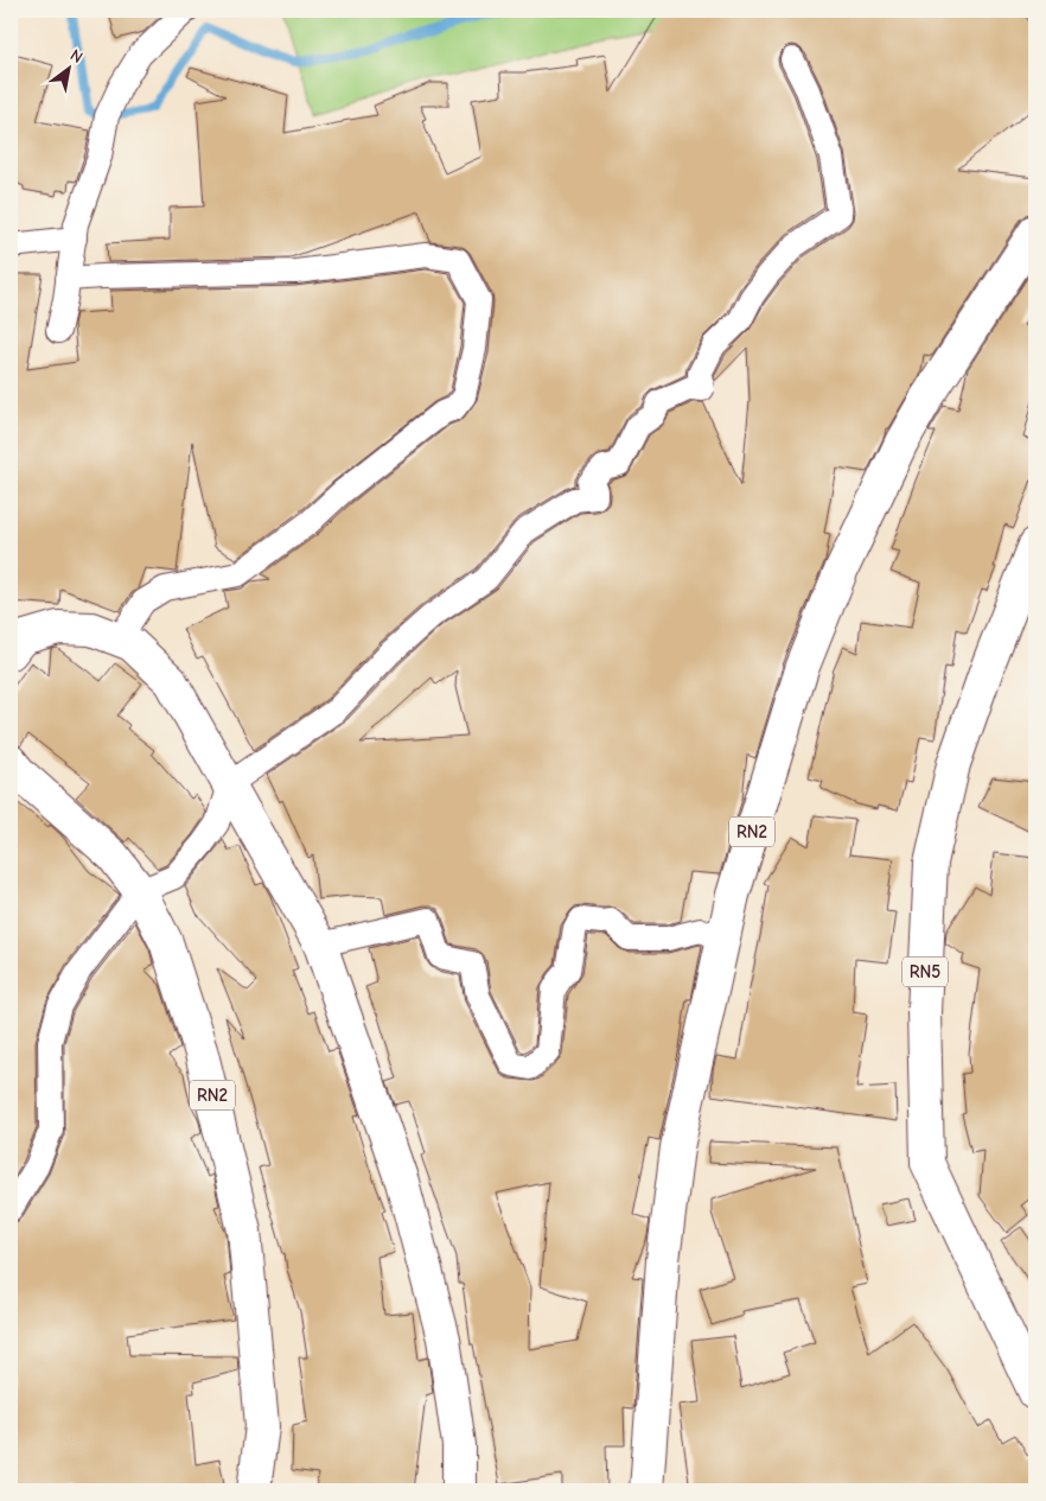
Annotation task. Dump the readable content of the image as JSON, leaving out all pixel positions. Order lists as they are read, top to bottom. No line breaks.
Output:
{"streets":{"highway":["RN2","RN5"]},"north":"top right"}
